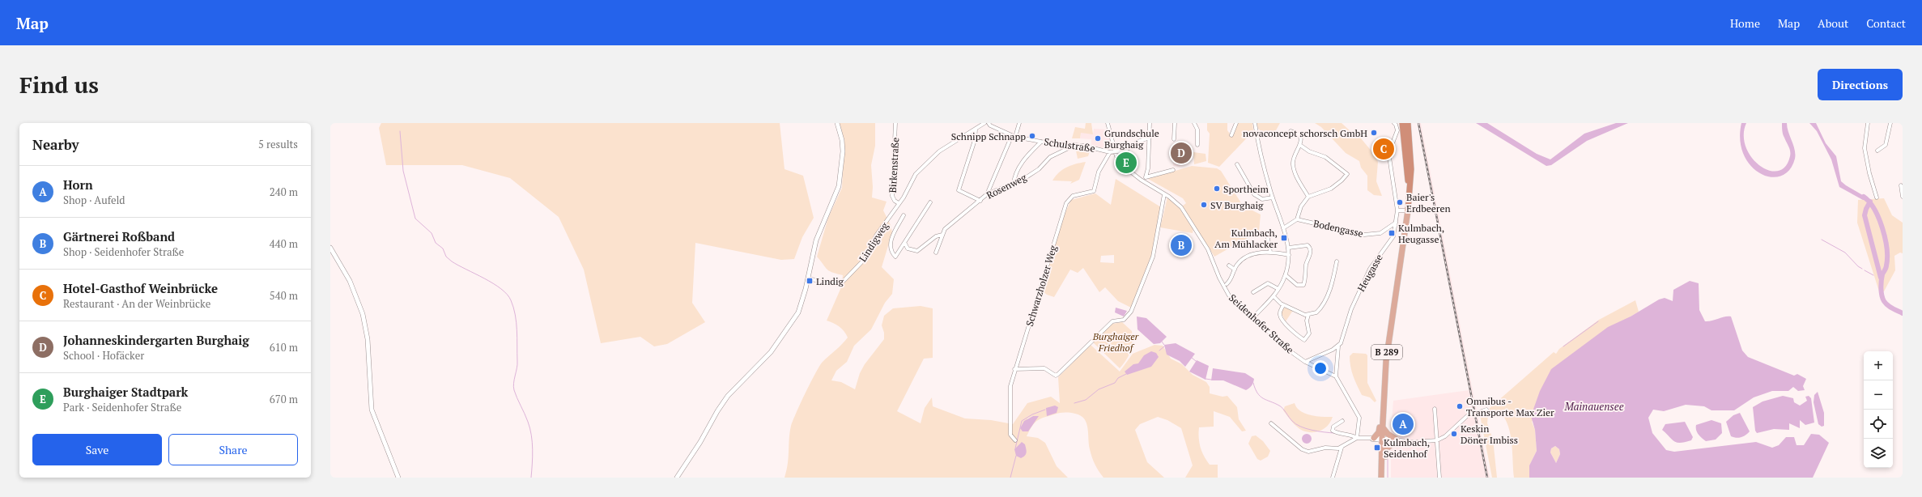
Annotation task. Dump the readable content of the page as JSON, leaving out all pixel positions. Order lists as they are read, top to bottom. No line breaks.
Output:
{"streets":{"highway":["B 289"],"street":["Schulstraße","Birkenstraße","Rosenweg","Bodengasse","Lindigweg","Heugasse","Schwarzholzer Weg","Seidenhofer Straße"]},"crossings":[["Schulstraße","Rosenweg"],["Schulstraße","Schwarzholzer Weg"],["Schulstraße","Seidenhofer Straße"],["Birkenstraße","Lindigweg"],["Bodengasse","Heugasse"],["Heugasse","Seidenhofer Straße"]],"water":["Mainauensee"],"parks":["Burghaiger Friedhof"],"places":{"other":["novaconcept schorsch GmbH","Schnipp Schnapp","Grundschule Burghaig","Sportheim","Baier's Erdbeeren","SV Burghaig","Omnibus - Transporte Max Zier","Keskin Döner Imbiss"],"transit":["Kulmbach, Heugasse","Kulmbach, Am Mühlacker","Lindig","Kulmbach, Seidenhof"]},"page":{"header":"Map","nav":["Home","Map","About","Contact"],"buttons":["Directions",["Save","Share"]],"title":"Find us","heading":["Nearby","5 results"],"pins":["C","D","E","B","A"],"list":[{"mark":"A","name":"Horn","note":"Shop · Aufeld","value":"240 m"},{"mark":"B","name":"Gärtnerei Roßband","note":"Shop · Seidenhofer Straße","value":"440 m"},{"mark":"C","name":"Hotel-Gasthof Weinbrücke","note":"Restaurant · An der Weinbrücke","value":"540 m"},{"mark":"D","name":"Johanneskindergarten Burghaig","note":"School · Hofäcker","value":"610 m"},{"mark":"E","name":"Burghaiger Stadtpark","note":"Park · Seidenhofer Straße","value":"670 m"}],"map_buttons":["+","−"]}}
